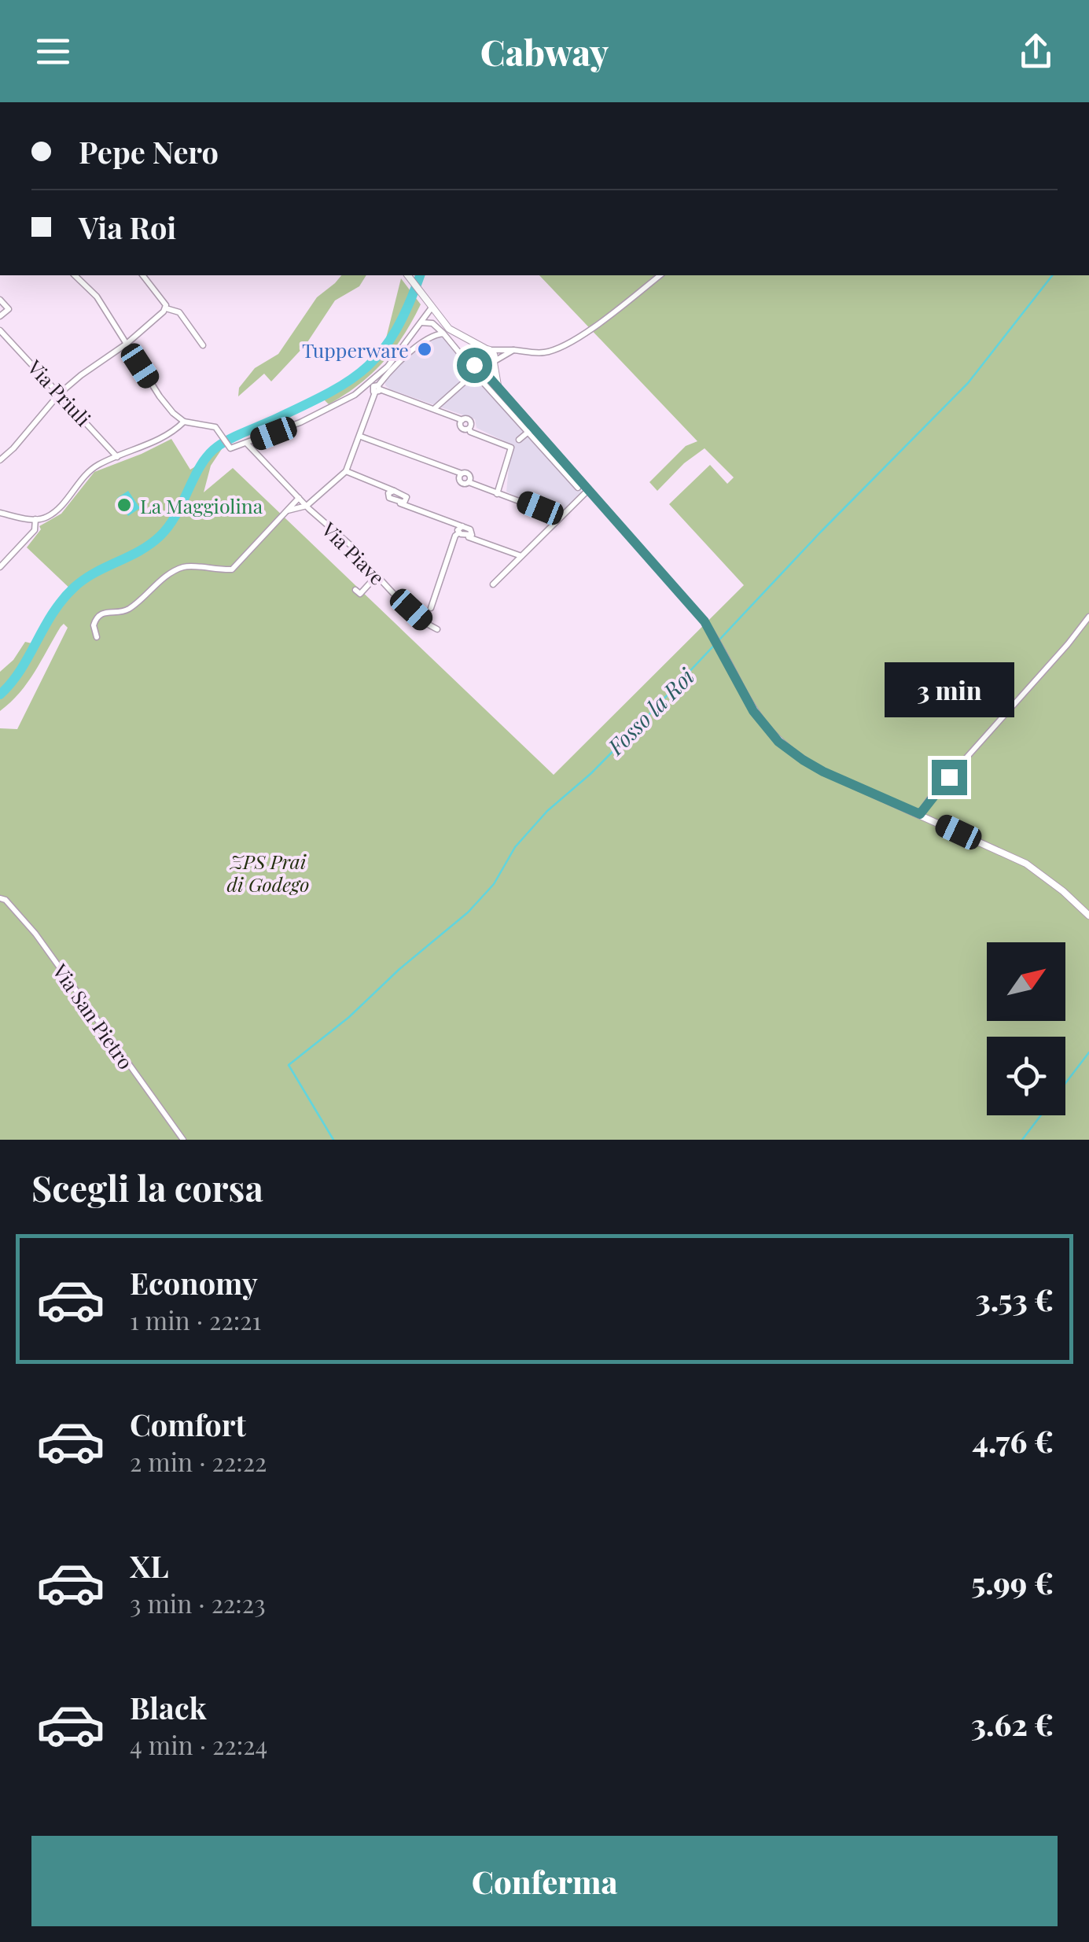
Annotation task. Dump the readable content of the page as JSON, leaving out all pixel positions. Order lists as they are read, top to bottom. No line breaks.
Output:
{"streets":{"street":["Via Priuli","Via Piave","Via San Pietro"]},"water":["Fosso la Roi"],"parks":["ZPS Prai di Godego"],"places":["Tupperware","La Maggiolina"],"north":"top right","page":{"header":"Cabway","banner":["Pepe Nero","Via Roi"],"bubble":"3 min","heading":"Scegli la corsa","list":[{"name":"Economy","note":"1 min · 22:21","value":"3.53 €"},{"name":"Comfort","note":"2 min · 22:22","value":"4.76 €"},{"name":"XL","note":"3 min · 22:23","value":"5.99 €"},{"name":"Black","note":"4 min · 22:24","value":"3.62 €"}],"buttons":"Conferma"}}
